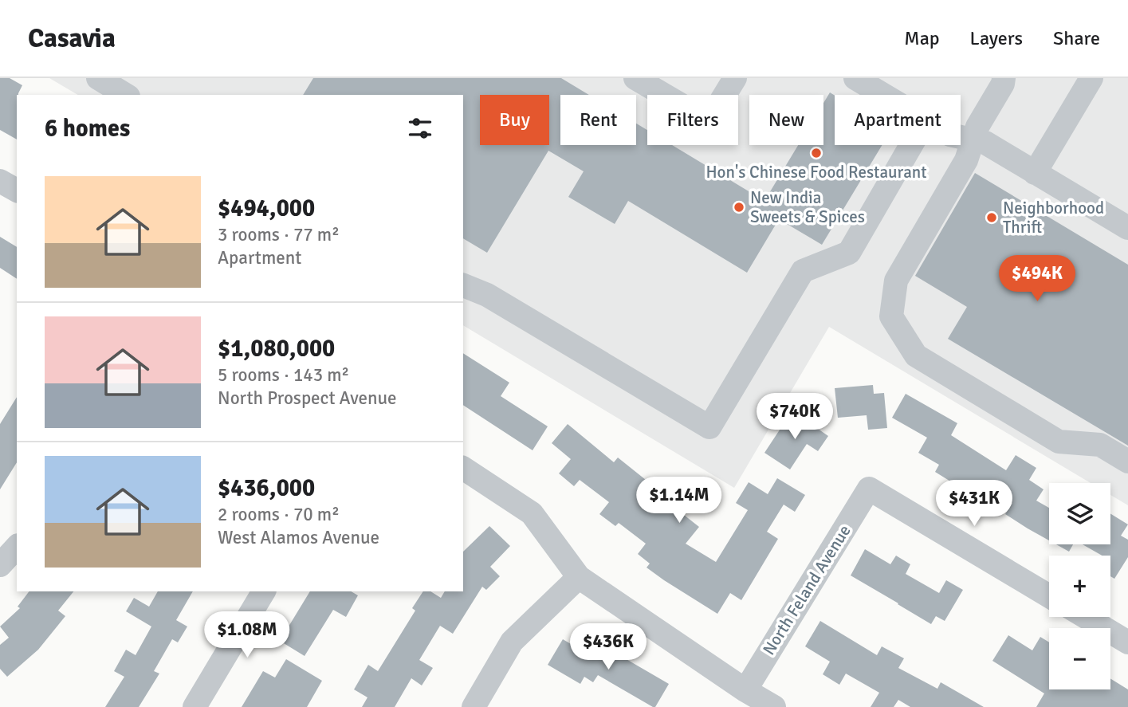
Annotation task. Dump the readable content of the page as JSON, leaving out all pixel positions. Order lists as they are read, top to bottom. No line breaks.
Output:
{"streets":{"street":["North Feland Avenue"]},"places":["Hon's Chinese Food Restaurant","New India Sweets & Spices","Neighborhood Thrift"],"page":{"header":"Casavia","nav":["Map","Layers","Share"],"chip":["Buy","Rent","Filters","New","Apartment"],"heading":"6 homes","list":[{"name":"$494,000","note":"3 rooms · 77 m² · Apartment"},{"name":"$1,080,000","note":"5 rooms · 143 m² · North Prospect Avenue"},{"name":"$436,000","note":"2 rooms · 70 m² · West Alamos Avenue"}],"price":["$494K","$740K","$1.14M","$431K","$1.08M","$436K"],"map_buttons":["+","−"]}}
